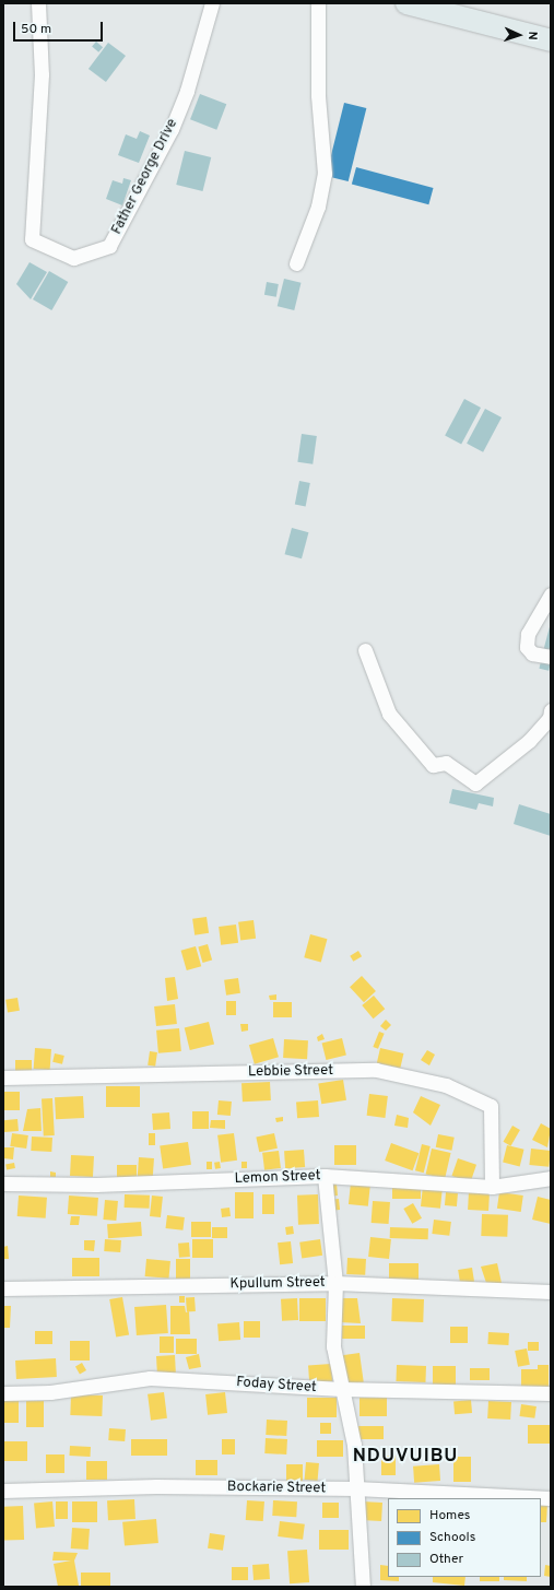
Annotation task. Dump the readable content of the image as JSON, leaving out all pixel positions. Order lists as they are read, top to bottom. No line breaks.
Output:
{"streets":{"street":["Father George Drive","Lebbie Street","Lemon Street","Kpullum Street","Foday Street","Bockarie Street"]},"crossings":[["Lebbie Street","Lemon Street"]],"districts":["NDUVUIBU"],"legend":["Homes","Schools","Other"],"scale_bar":"50 m","north":"right"}
